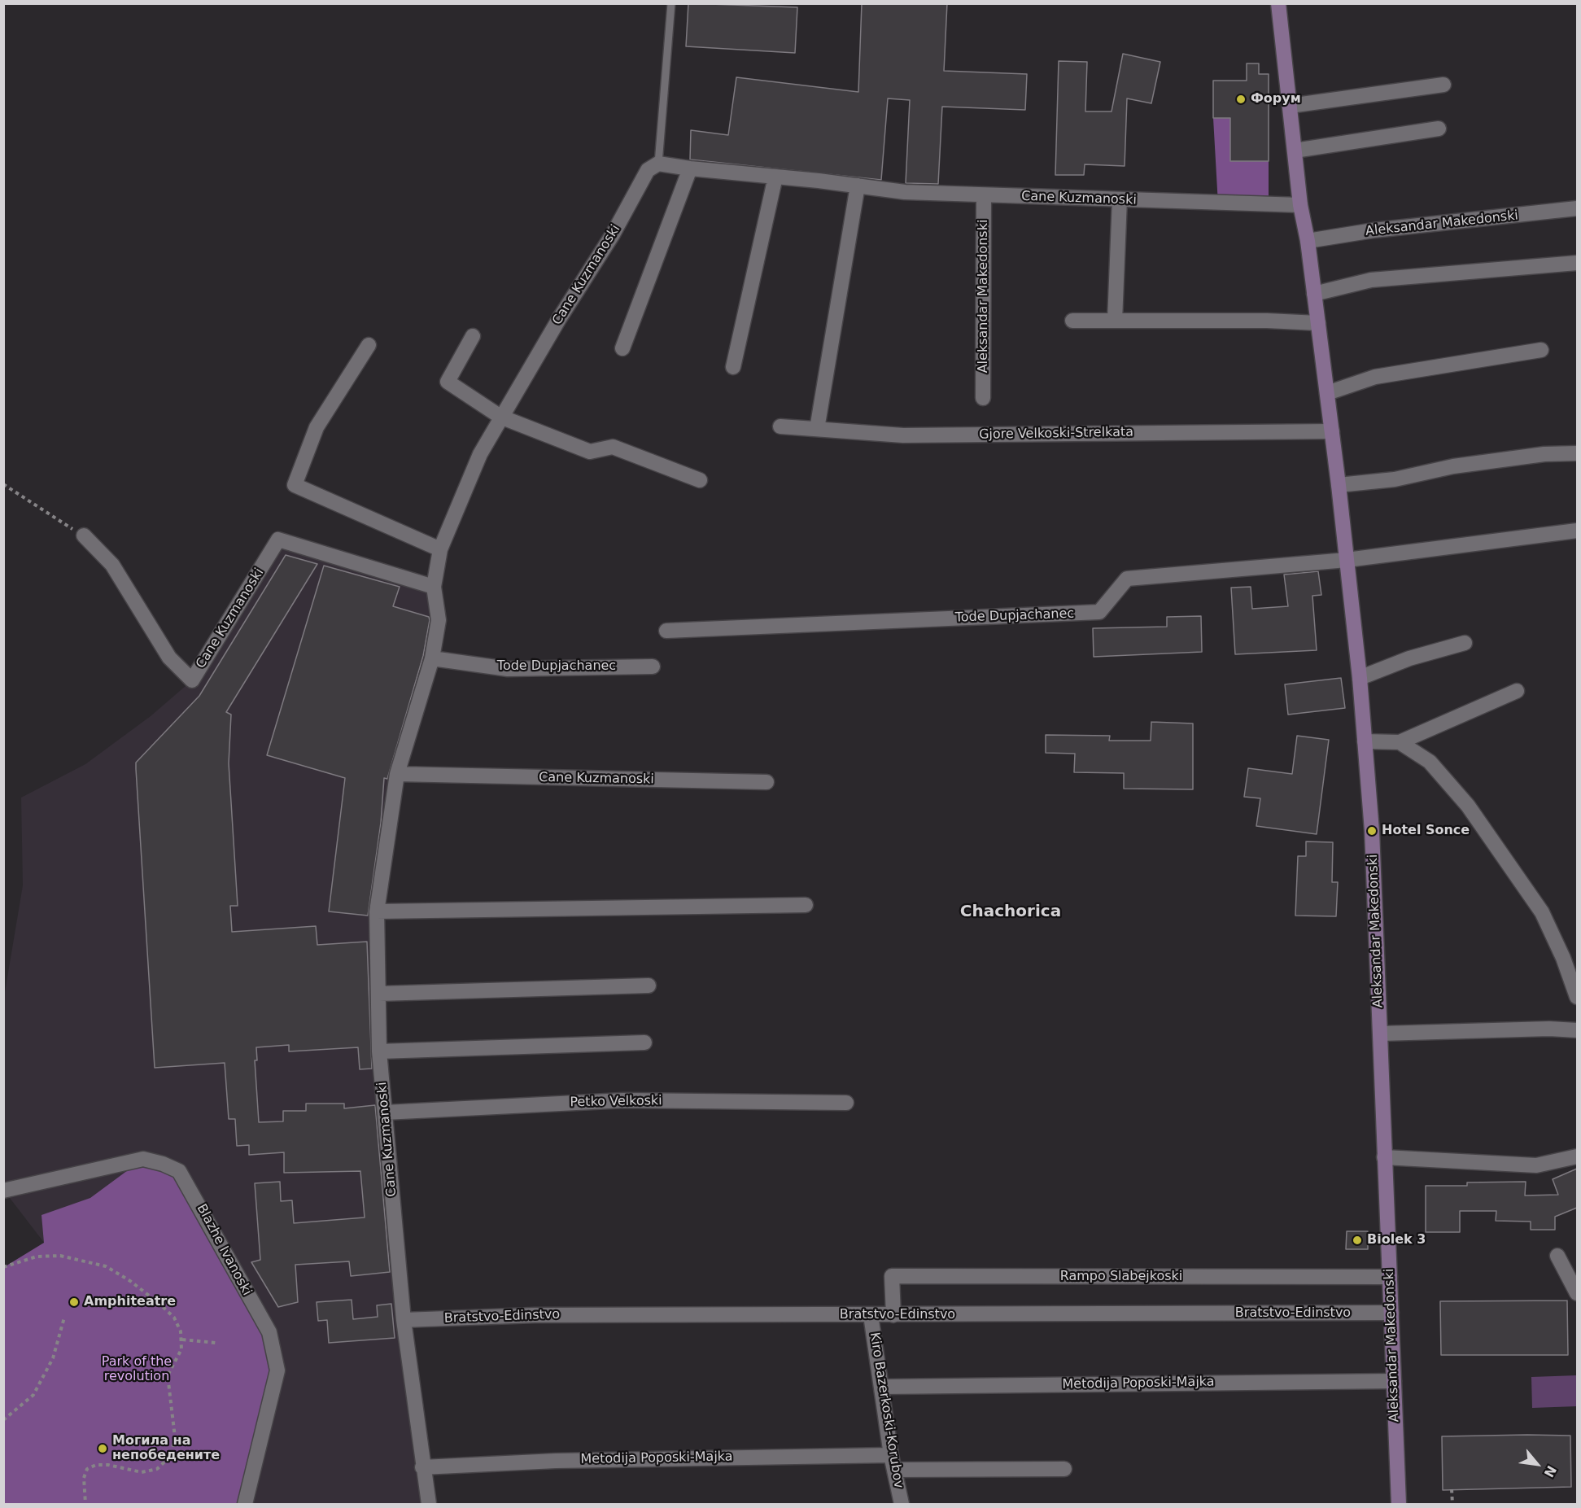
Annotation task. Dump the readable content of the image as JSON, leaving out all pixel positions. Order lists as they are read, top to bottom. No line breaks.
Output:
{"streets":{"street":["Cane Kuzmanoski","Aleksandar Makedonski","Gjore Velkoski-Strelkata","Tode Dupjachanec","Petko Velkoski","Blazhe Ivanoski","Rampo Slabejkoski","Bratstvo-Edinstvo","Metodija Poposki-Majka","Kiro Bazerkoski-Korubov"]},"crossings":[["Cane Kuzmanoski","Aleksandar Makedonski"],["Cane Kuzmanoski","Tode Dupjachanec"],["Cane Kuzmanoski","Petko Velkoski"],["Cane Kuzmanoski","Bratstvo-Edinstvo"],["Cane Kuzmanoski","Metodija Poposki-Majka"],["Aleksandar Makedonski","Gjore Velkoski-Strelkata"],["Aleksandar Makedonski","Tode Dupjachanec"],["Aleksandar Makedonski","Rampo Slabejkoski"],["Aleksandar Makedonski","Bratstvo-Edinstvo"],["Aleksandar Makedonski","Metodija Poposki-Majka"],["Rampo Slabejkoski","Bratstvo-Edinstvo"],["Bratstvo-Edinstvo","Kiro Bazerkoski-Korubov"],["Metodija Poposki-Majka","Kiro Bazerkoski-Korubov"]],"districts":["Chachorica"],"parks":["Park of the revolution"],"places":["Форум","Hotel Sonce","Biolek 3","Amphiteatre","Могила на непобедените"],"north":"bottom right"}
